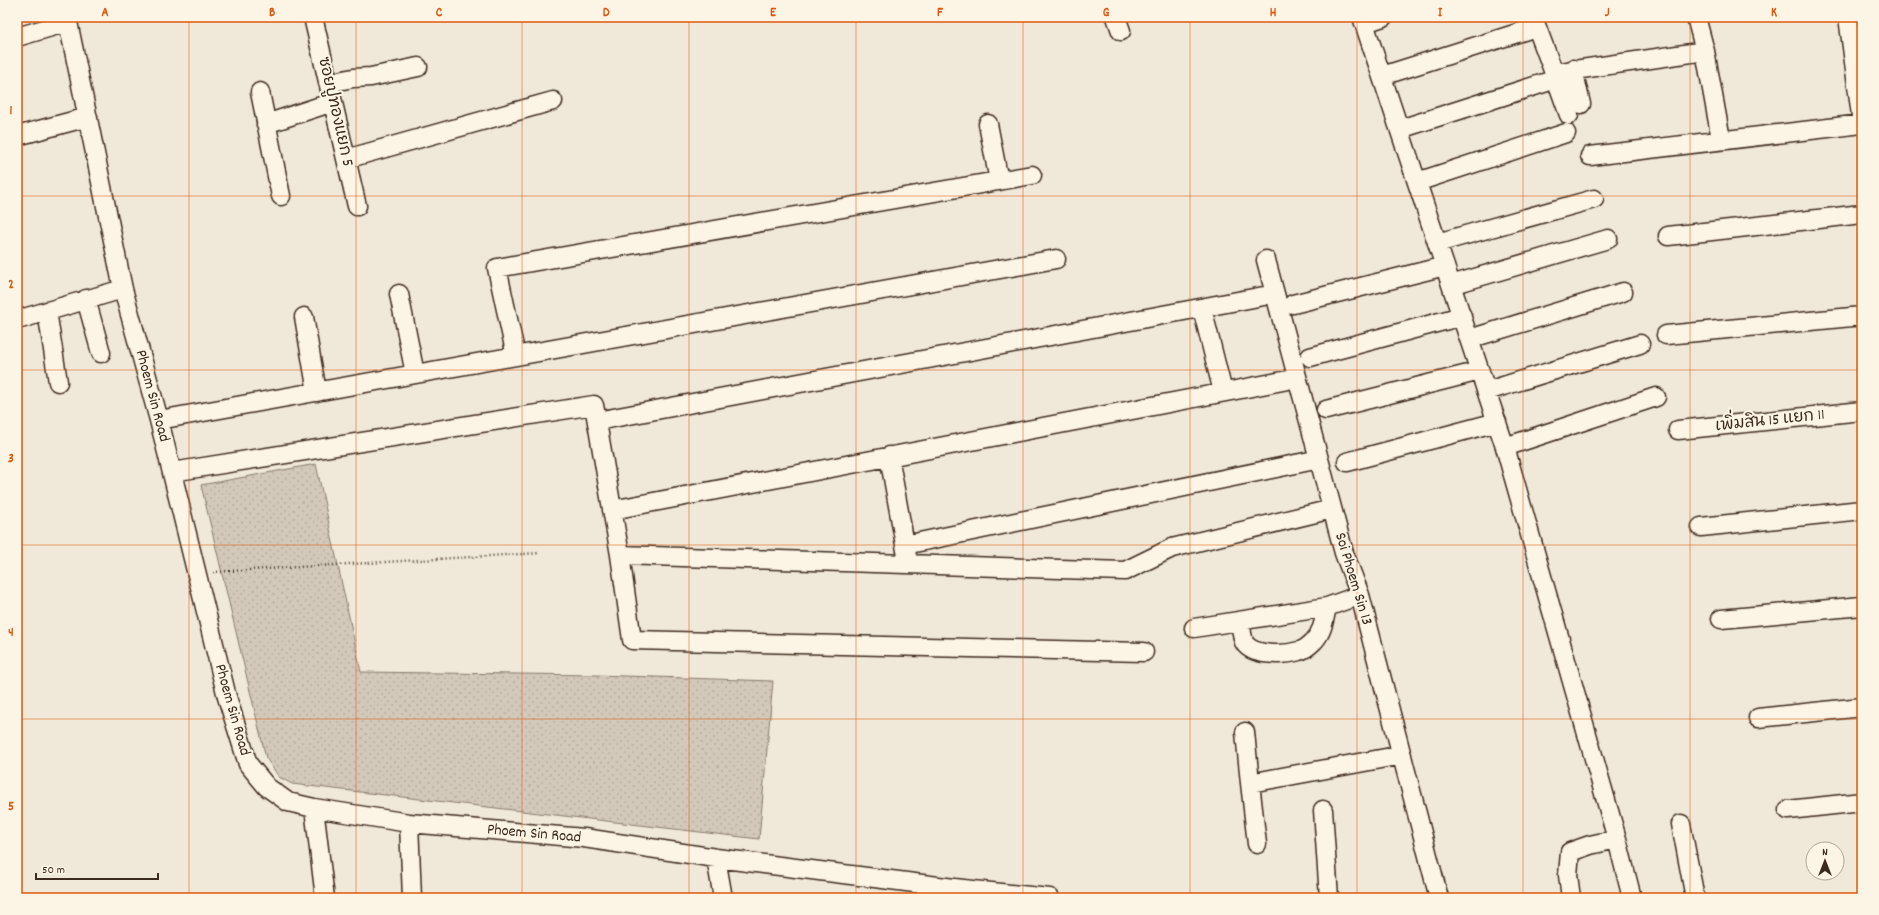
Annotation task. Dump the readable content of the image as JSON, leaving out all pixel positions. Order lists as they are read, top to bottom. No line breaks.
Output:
{"streets":{"street":["ซอยปูทองแยก 5","Phoem Sin Road","เพิ่มสิน 15 แยก 11","Soi Phoem Sin 13"]},"scale_bar":"50 m","north":"top","grid":{"columns":["A","B","C","D","E","F","G","H","I","J","K"],"rows":["1","2","3","4","5"]}}
